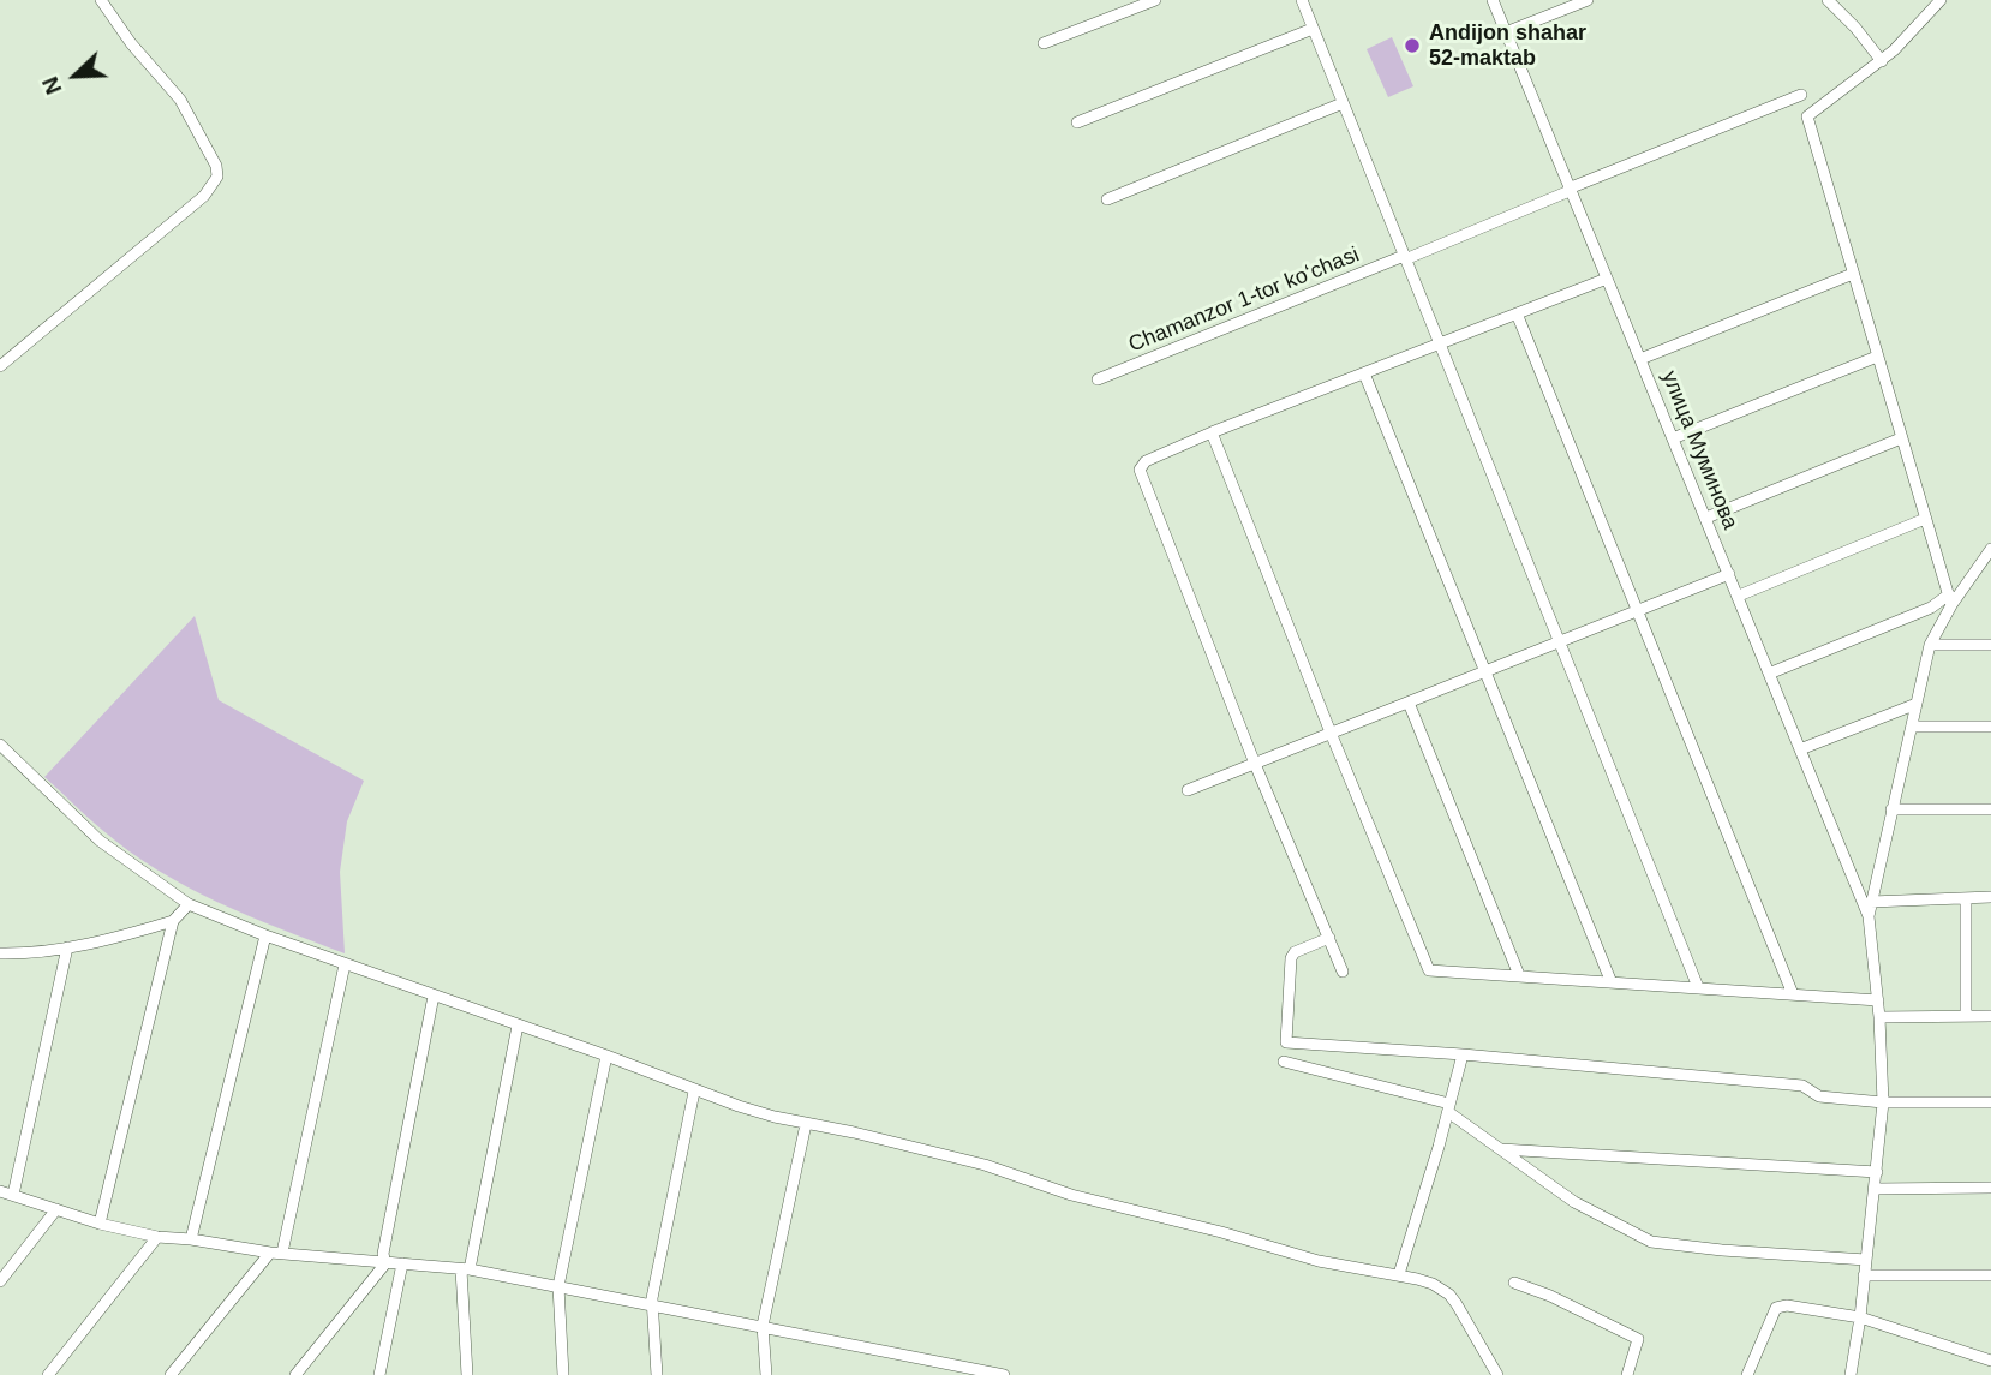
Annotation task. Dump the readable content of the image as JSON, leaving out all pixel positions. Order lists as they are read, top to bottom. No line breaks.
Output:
{"streets":{"street":["Chamanzor 1-tor koʻchasi","улица Муминова"]},"crossings":[["Chamanzor 1-tor koʻchasi","улица Муминова"]],"places":["Andijon shahar 52-maktab"],"north":"bottom left"}
